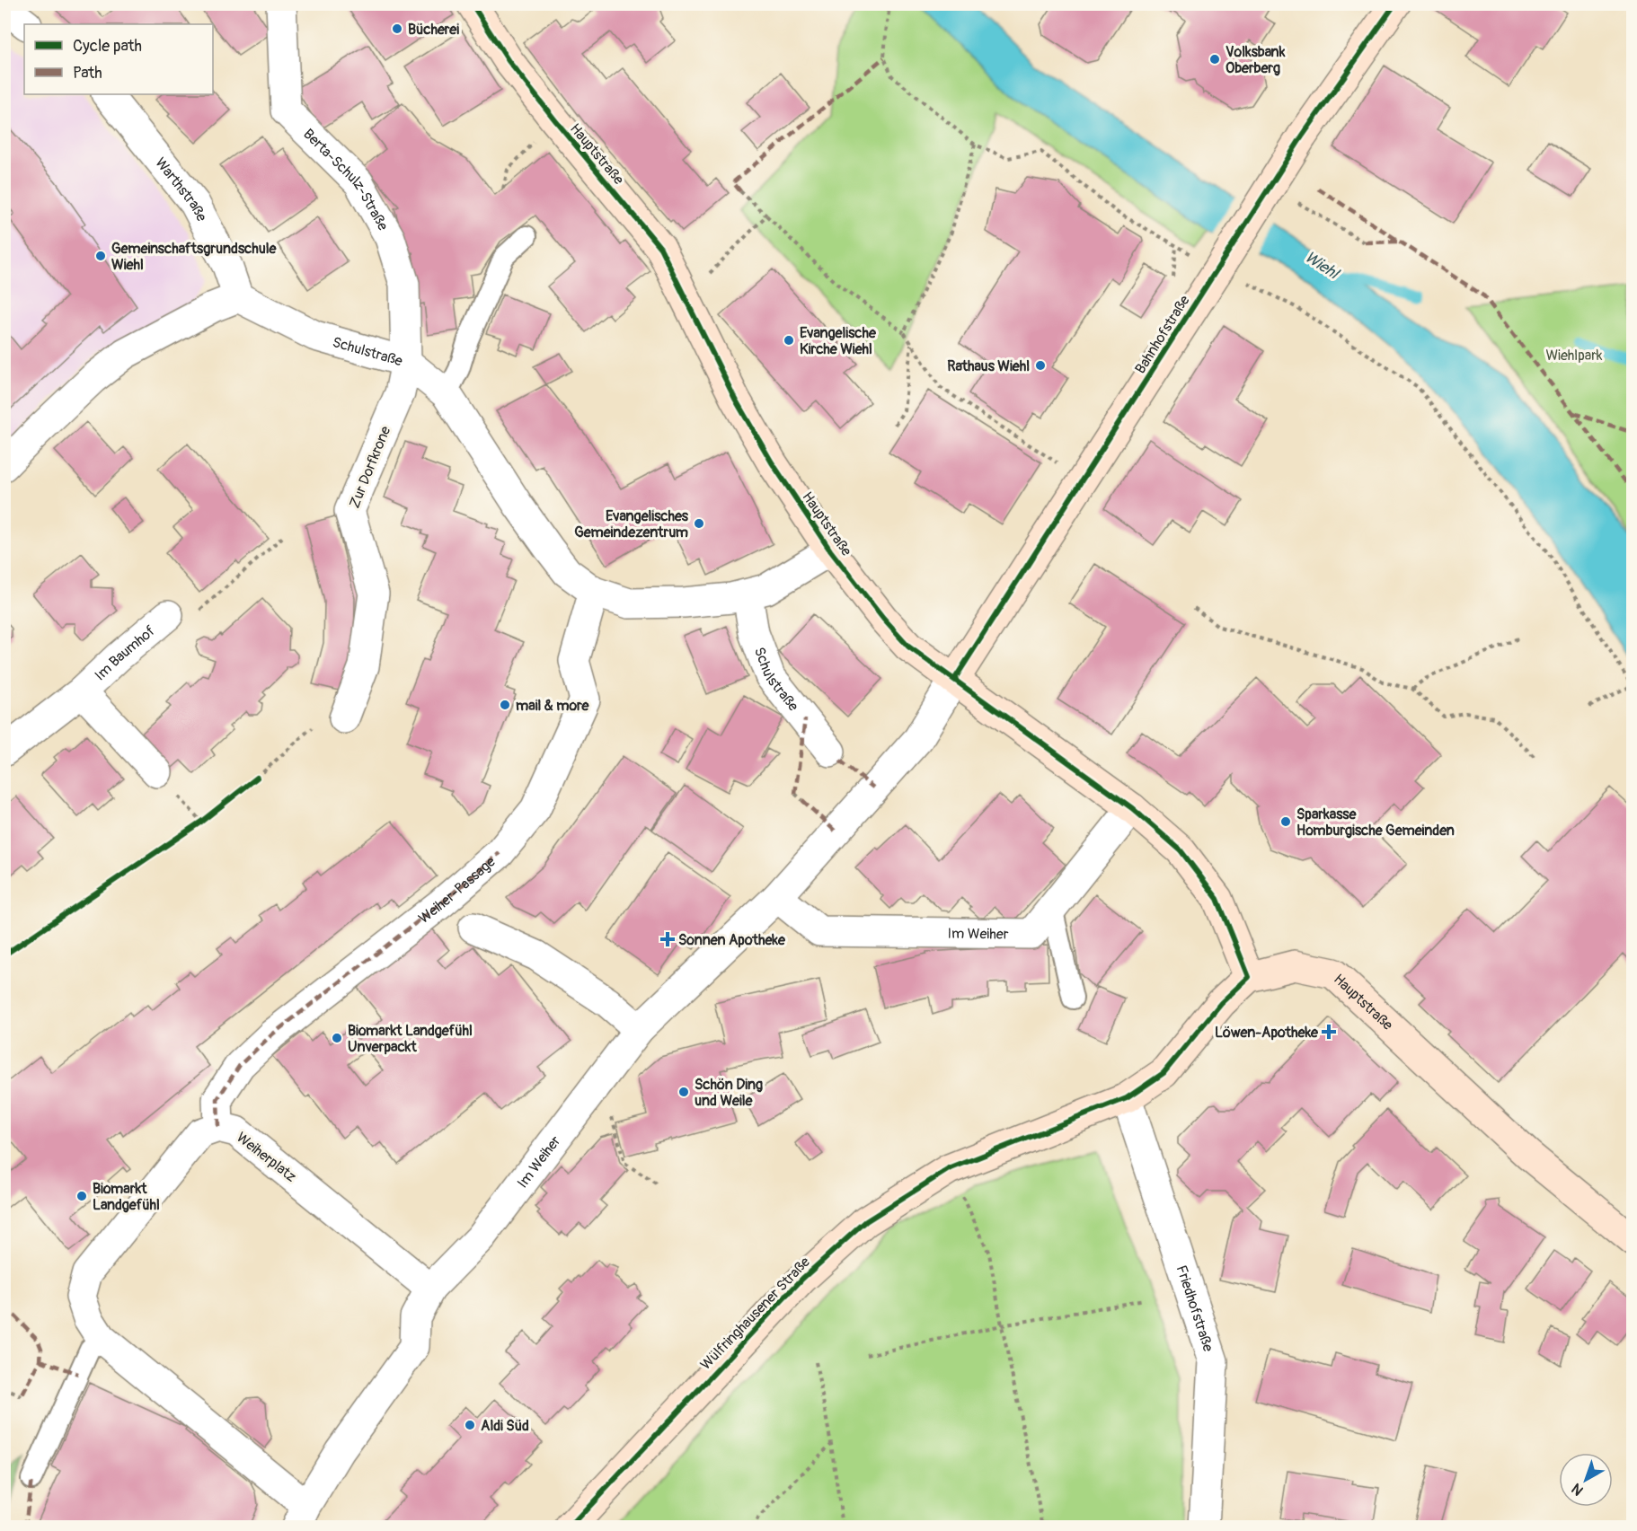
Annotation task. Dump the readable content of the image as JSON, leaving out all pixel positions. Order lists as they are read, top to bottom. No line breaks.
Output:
{"streets":{"street":["Hauptstraße","Berta-Schulz-Straße","Warthstraße","Bahnhofstraße","Schulstraße","Zur Dorfkrone","Im Baumhof","Weiher-Passage","Im Weiher","Weiherplatz","Friedhofstraße","Wülfringhausener Straße"]},"crossings":[["Hauptstraße","Bahnhofstraße"],["Hauptstraße","Schulstraße"],["Hauptstraße","Im Weiher"],["Hauptstraße","Wülfringhausener Straße"],["Berta-Schulz-Straße","Schulstraße"],["Berta-Schulz-Straße","Zur Dorfkrone"],["Warthstraße","Schulstraße"],["Bahnhofstraße","Im Weiher"],["Schulstraße","Zur Dorfkrone"],["Schulstraße","Weiher-Passage"],["Weiher-Passage","Weiherplatz"],["Im Weiher","Weiherplatz"],["Friedhofstraße","Wülfringhausener Straße"]],"water":["Wiehl"],"parks":["Wiehlpark"],"places":{"other":["Bücherei","Volksbank Oberberg","Gemeinschaftsgrundschule Wiehl","Evangelische Kirche Wiehl","Rathaus Wiehl","Evangelisches Gemeindezentrum","mail & more","Sparkasse Homburgische Gemeinden","Biomarkt Landgefühl Unverpackt","Schön Ding und Weile","Biomarkt Landgefühl","Aldi Süd"],"health":["Sonnen Apotheke","Löwen-Apotheke"]},"legend":["Cycle path","Path"],"north":"bottom left"}
